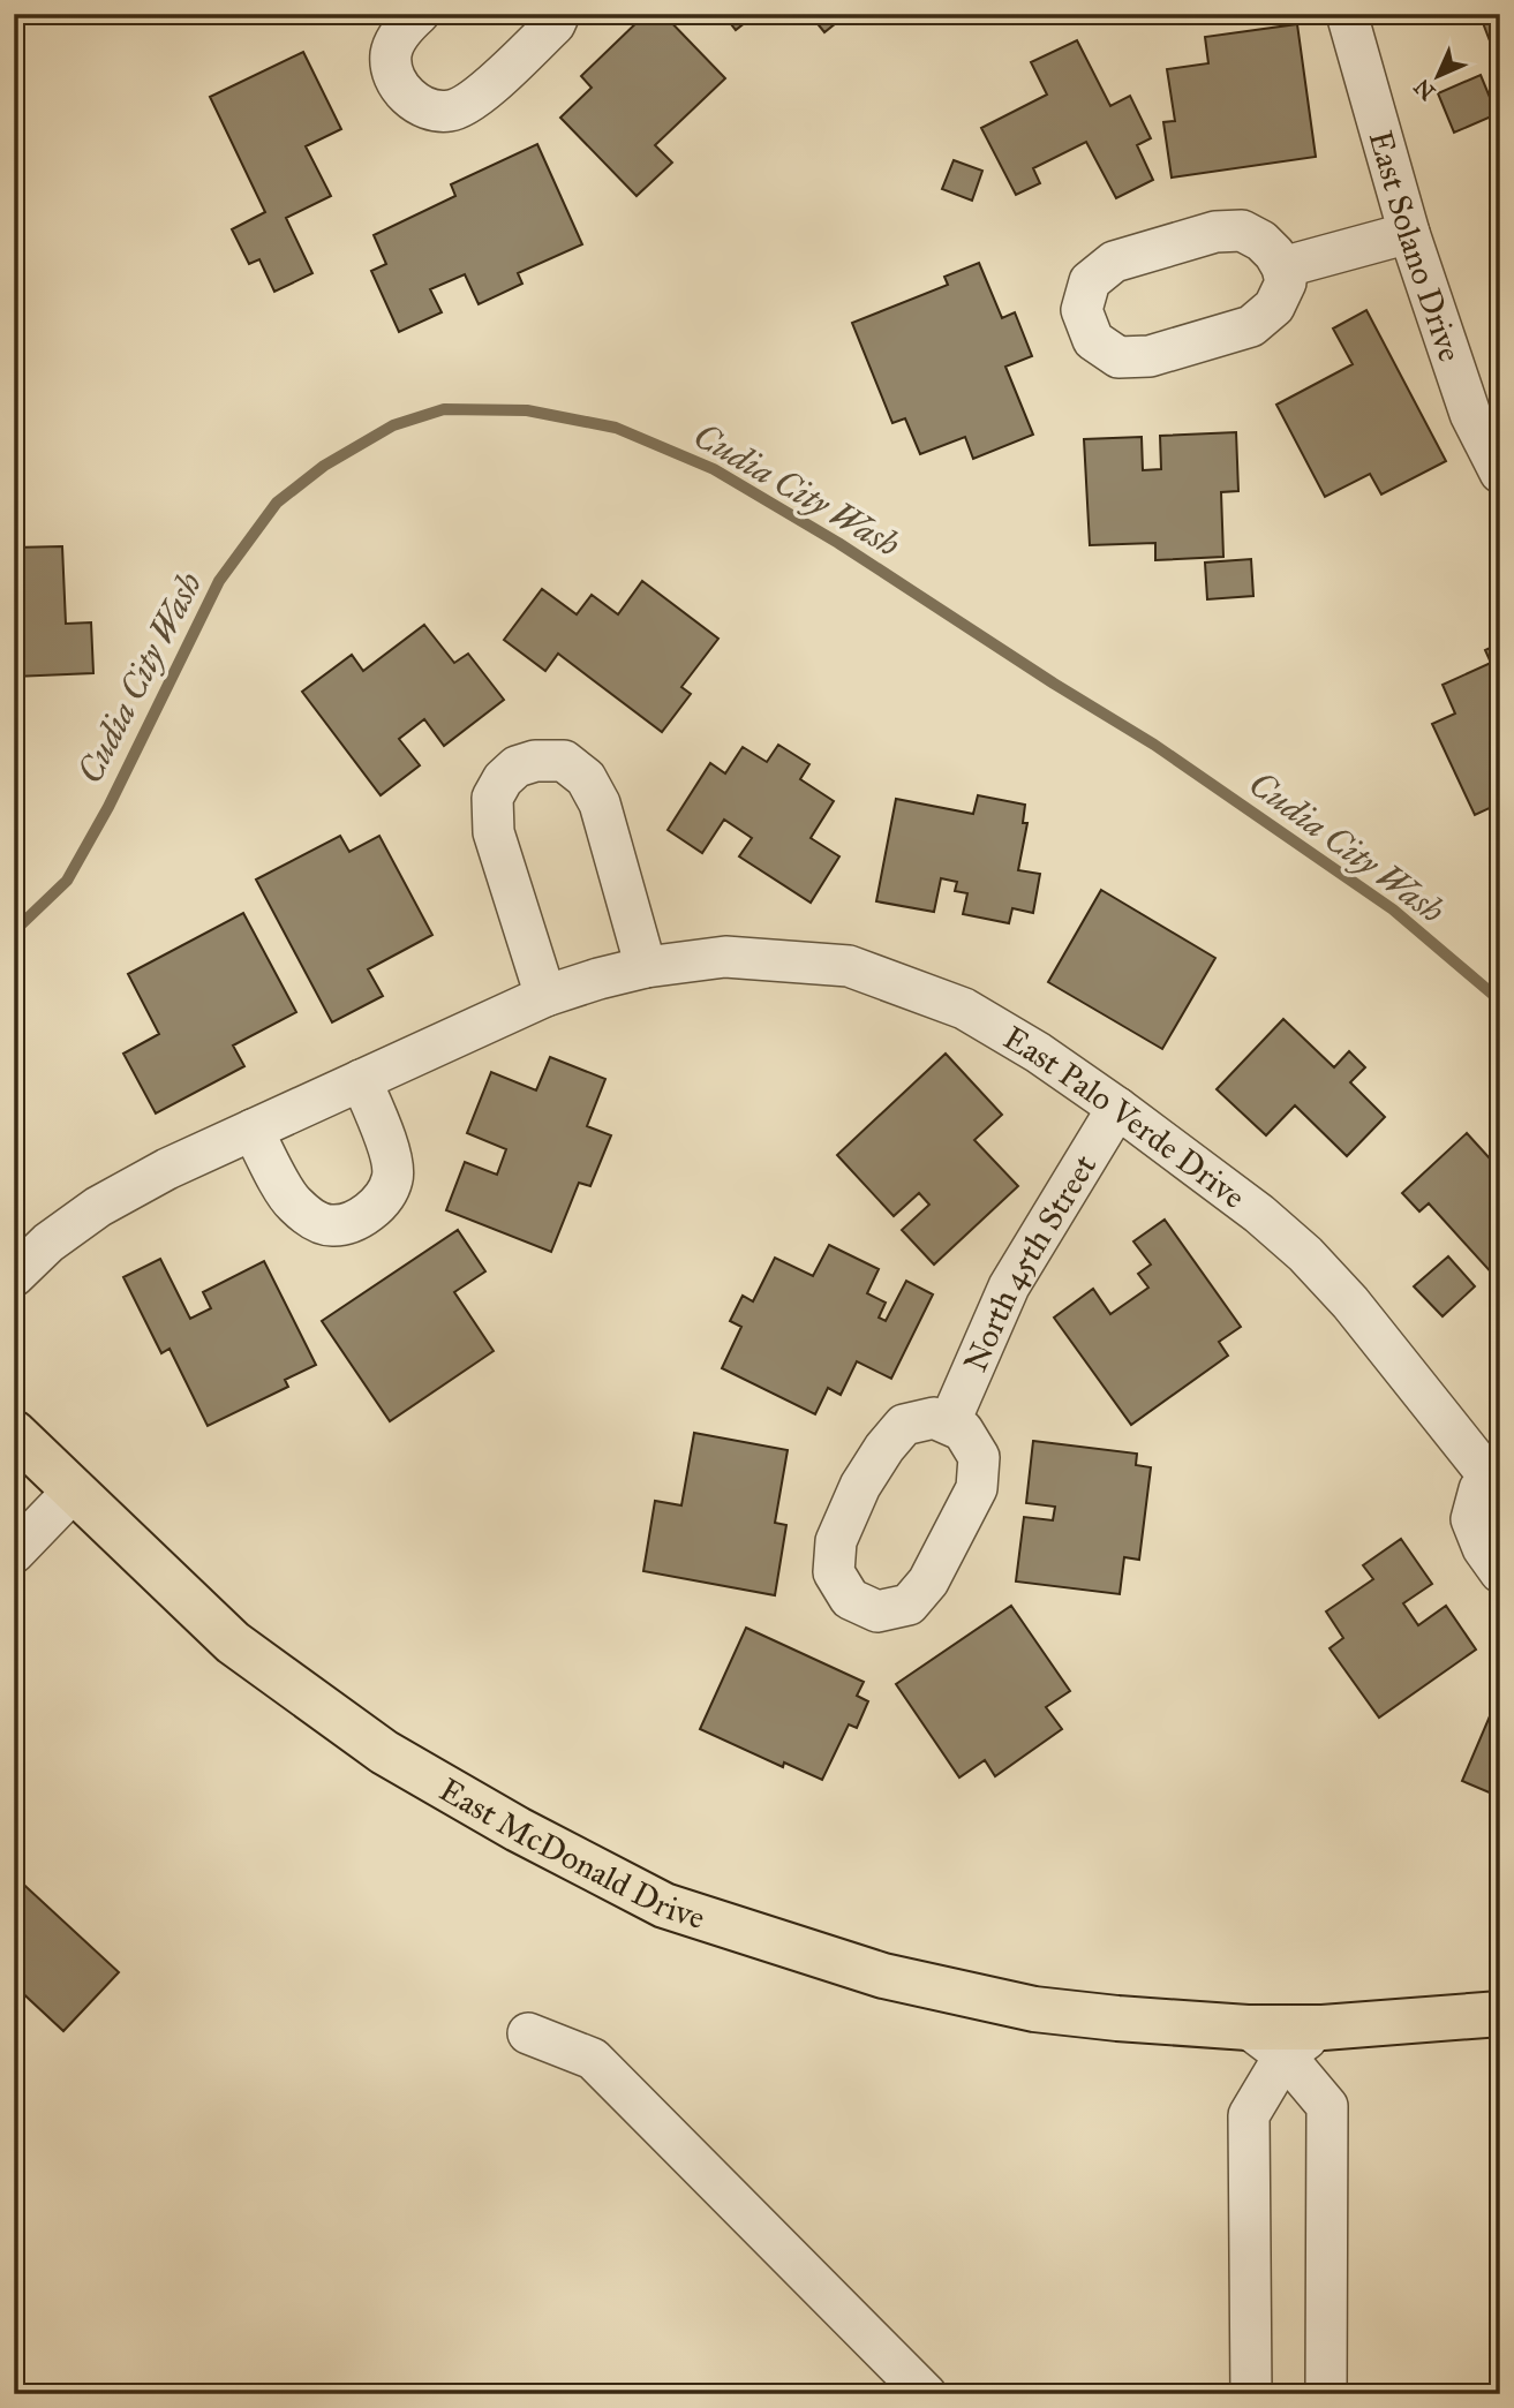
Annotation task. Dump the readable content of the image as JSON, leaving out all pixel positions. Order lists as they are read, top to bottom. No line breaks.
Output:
{"streets":{"main road":["East McDonald Drive"],"street":["East Solano Drive","East Palo Verde Drive","North 45th Street"]},"crossings":[["East Palo Verde Drive","North 45th Street"]],"water":["Cudia City Wash"],"north":"bottom left"}
